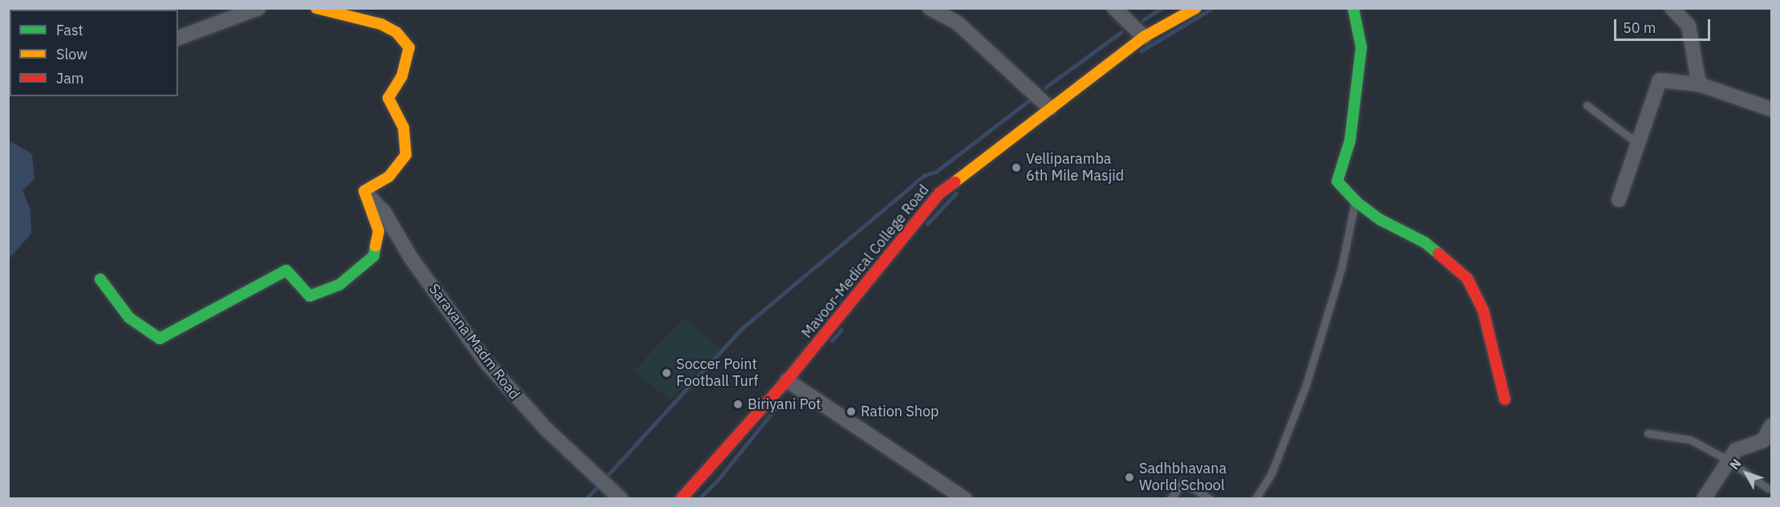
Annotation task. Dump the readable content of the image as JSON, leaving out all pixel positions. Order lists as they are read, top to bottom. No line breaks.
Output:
{"streets":{"street":["Mavoor-Medical College Road","Saravana Madm Road"]},"places":["Velliparamba 6th Mile Masjid","Soccer Point Football Turf","Biriyani Pot","Ration Shop","Sadhbhavana World School"],"legend":["Fast","Slow","Jam"],"scale_bar":"50 m","north":"top left"}
